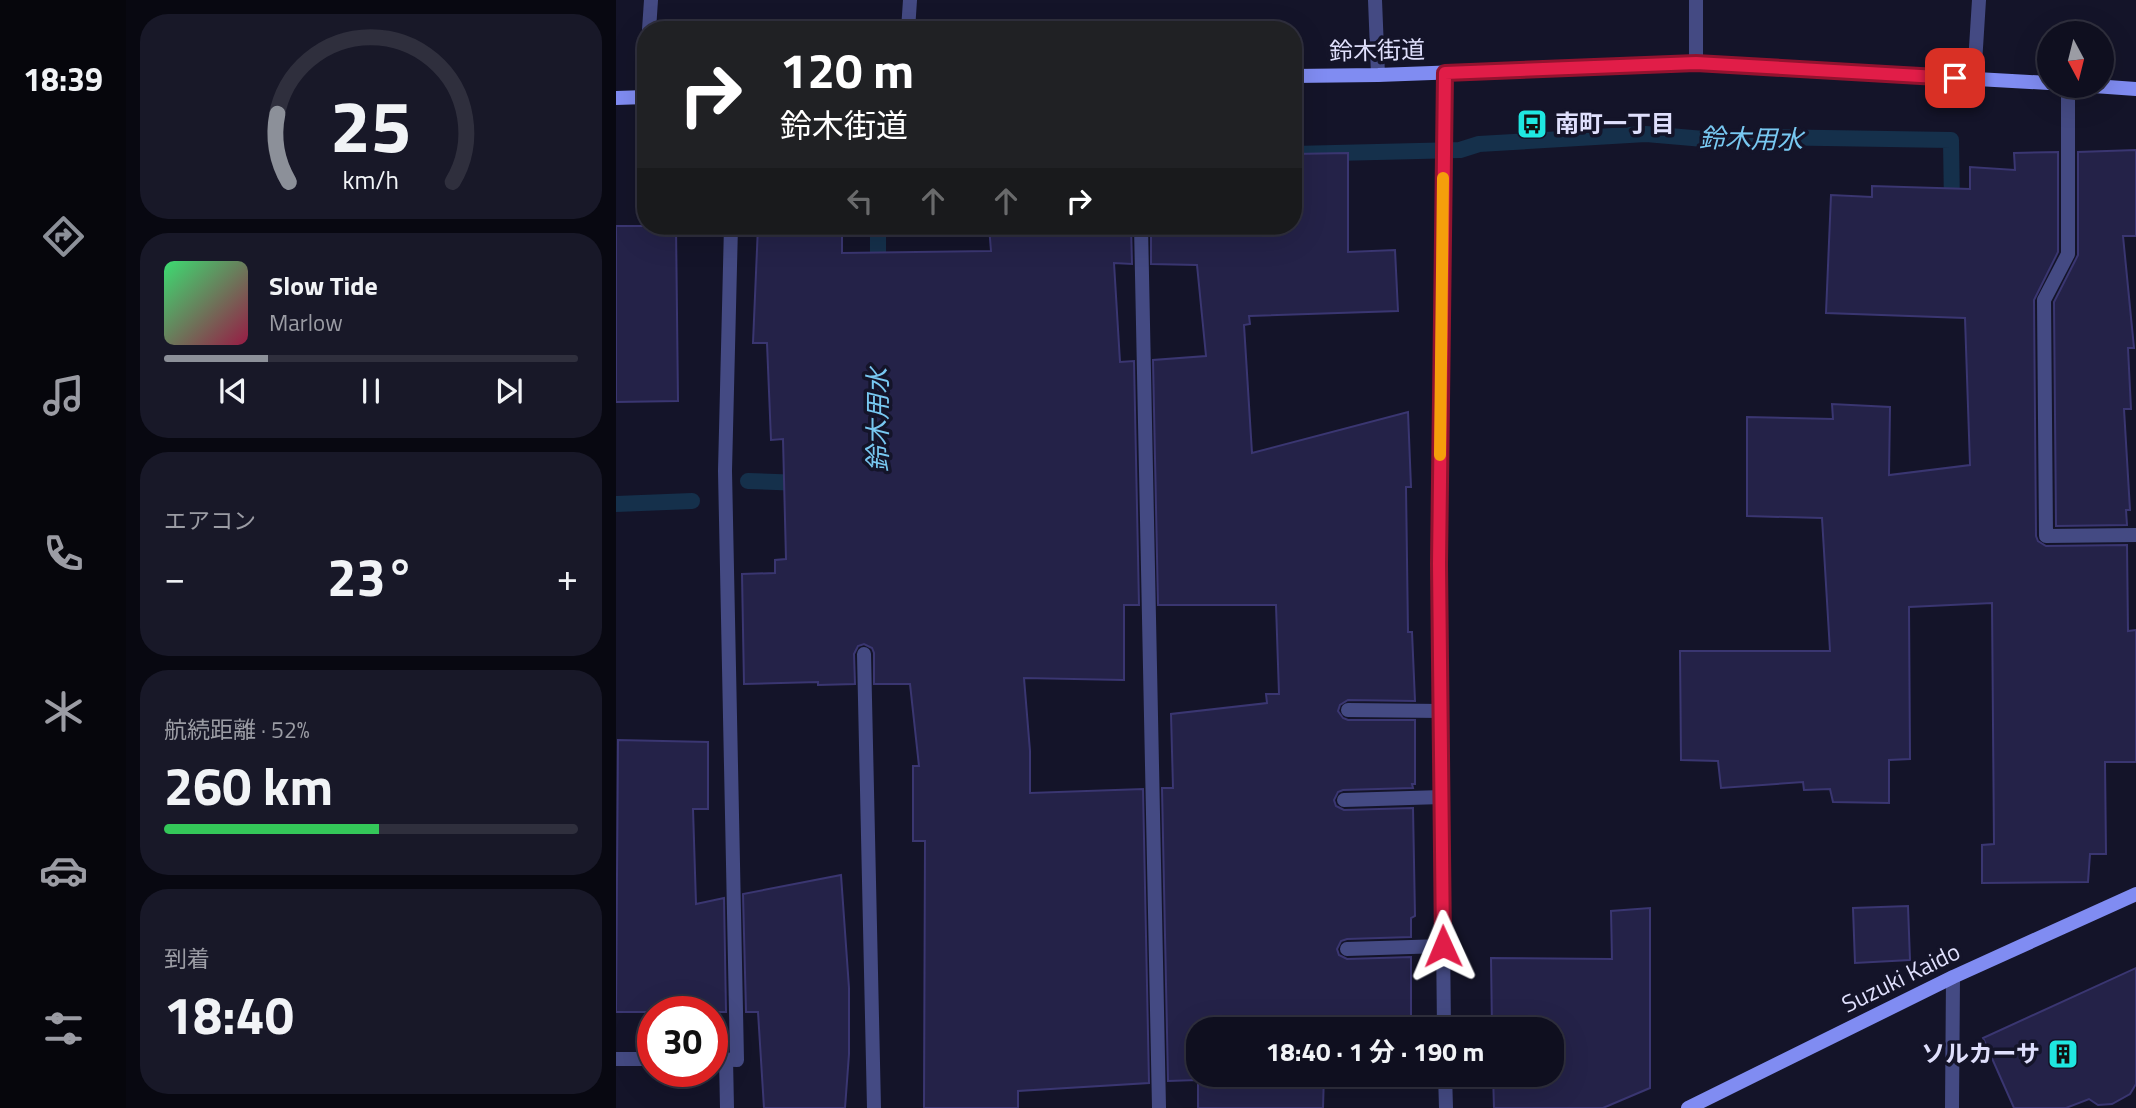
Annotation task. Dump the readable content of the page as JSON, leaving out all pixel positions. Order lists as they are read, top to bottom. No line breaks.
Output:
{"streets":{"street":["鈴木街道","Suzuki Kaido"]},"water":["鈴木用水"],"places":{"bus stop":["南町一丁目"],"building":["ソルカーサ"]},"north":"bottom","page":{"tabs":"18:39","turn":["120 m","鈴木街道"],"song":["Slow Tide","Marlow"],"tile":["エアコン",["航続距離 · 52%","260 km"],["到着","18:40"]],"heat":["−","23°","+"],"limit":"30","trip":"18:40 · 1 分 · 190 m","gauge":["25","km/h"]}}
